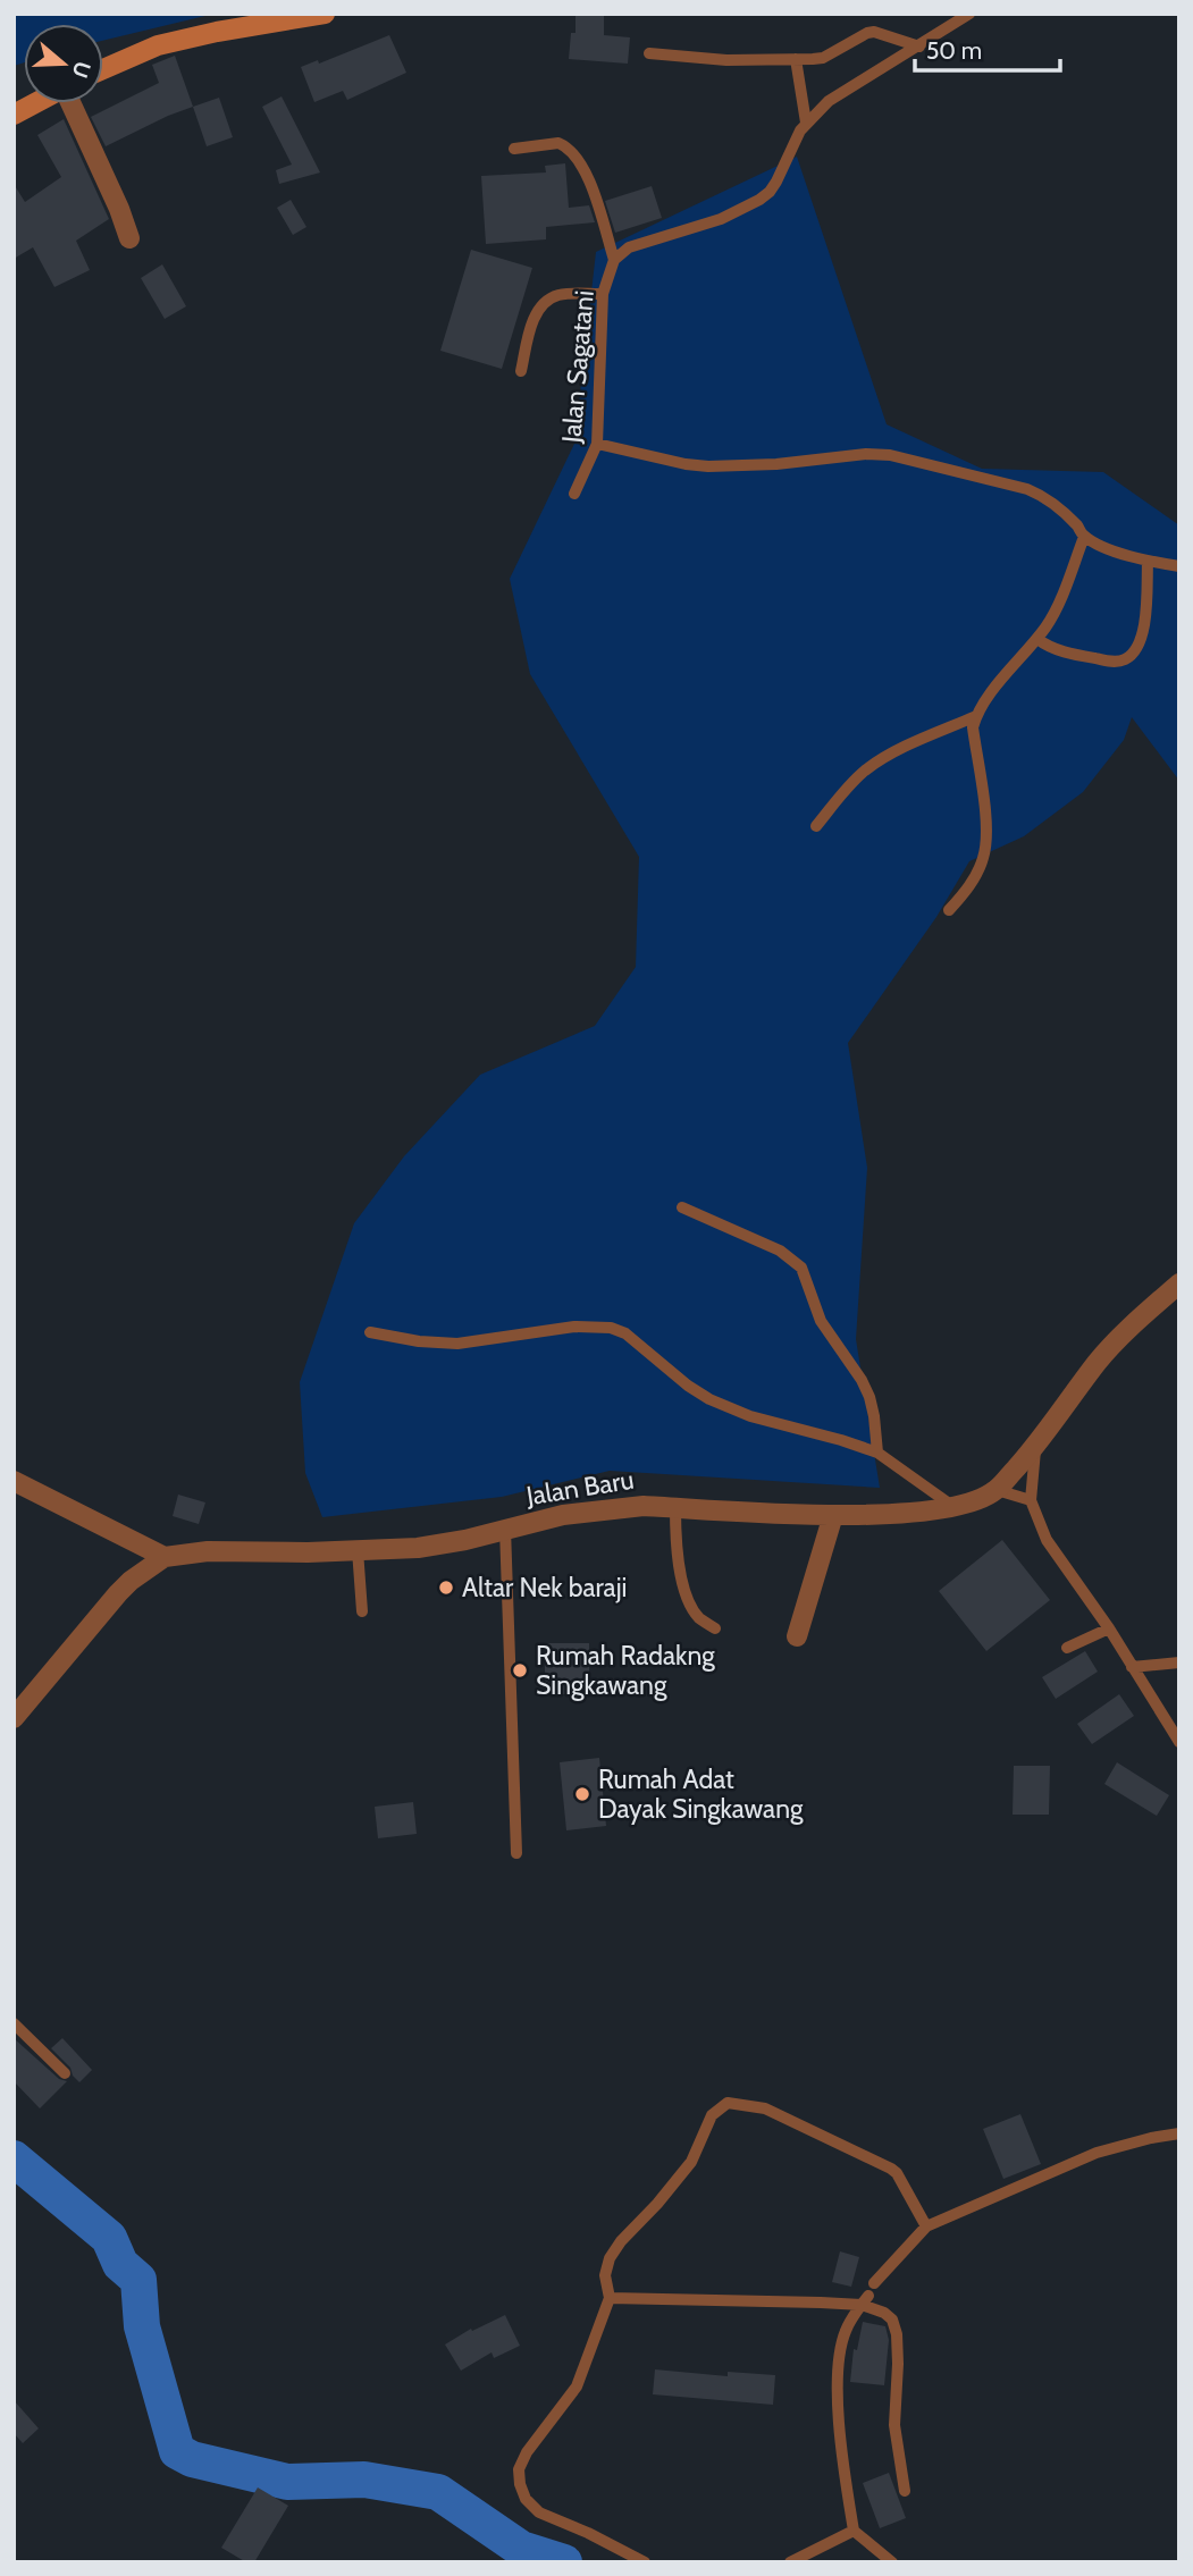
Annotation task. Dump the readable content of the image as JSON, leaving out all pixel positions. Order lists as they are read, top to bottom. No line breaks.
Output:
{"streets":{"street":["Jalan Baru"],"lane":["Jalan Sagatani"]},"places":["Altar Nek baraji","Rumah Radakng Singkawang","Rumah Adat Dayak Singkawang"],"scale_bar":"50 m","north":"right"}
